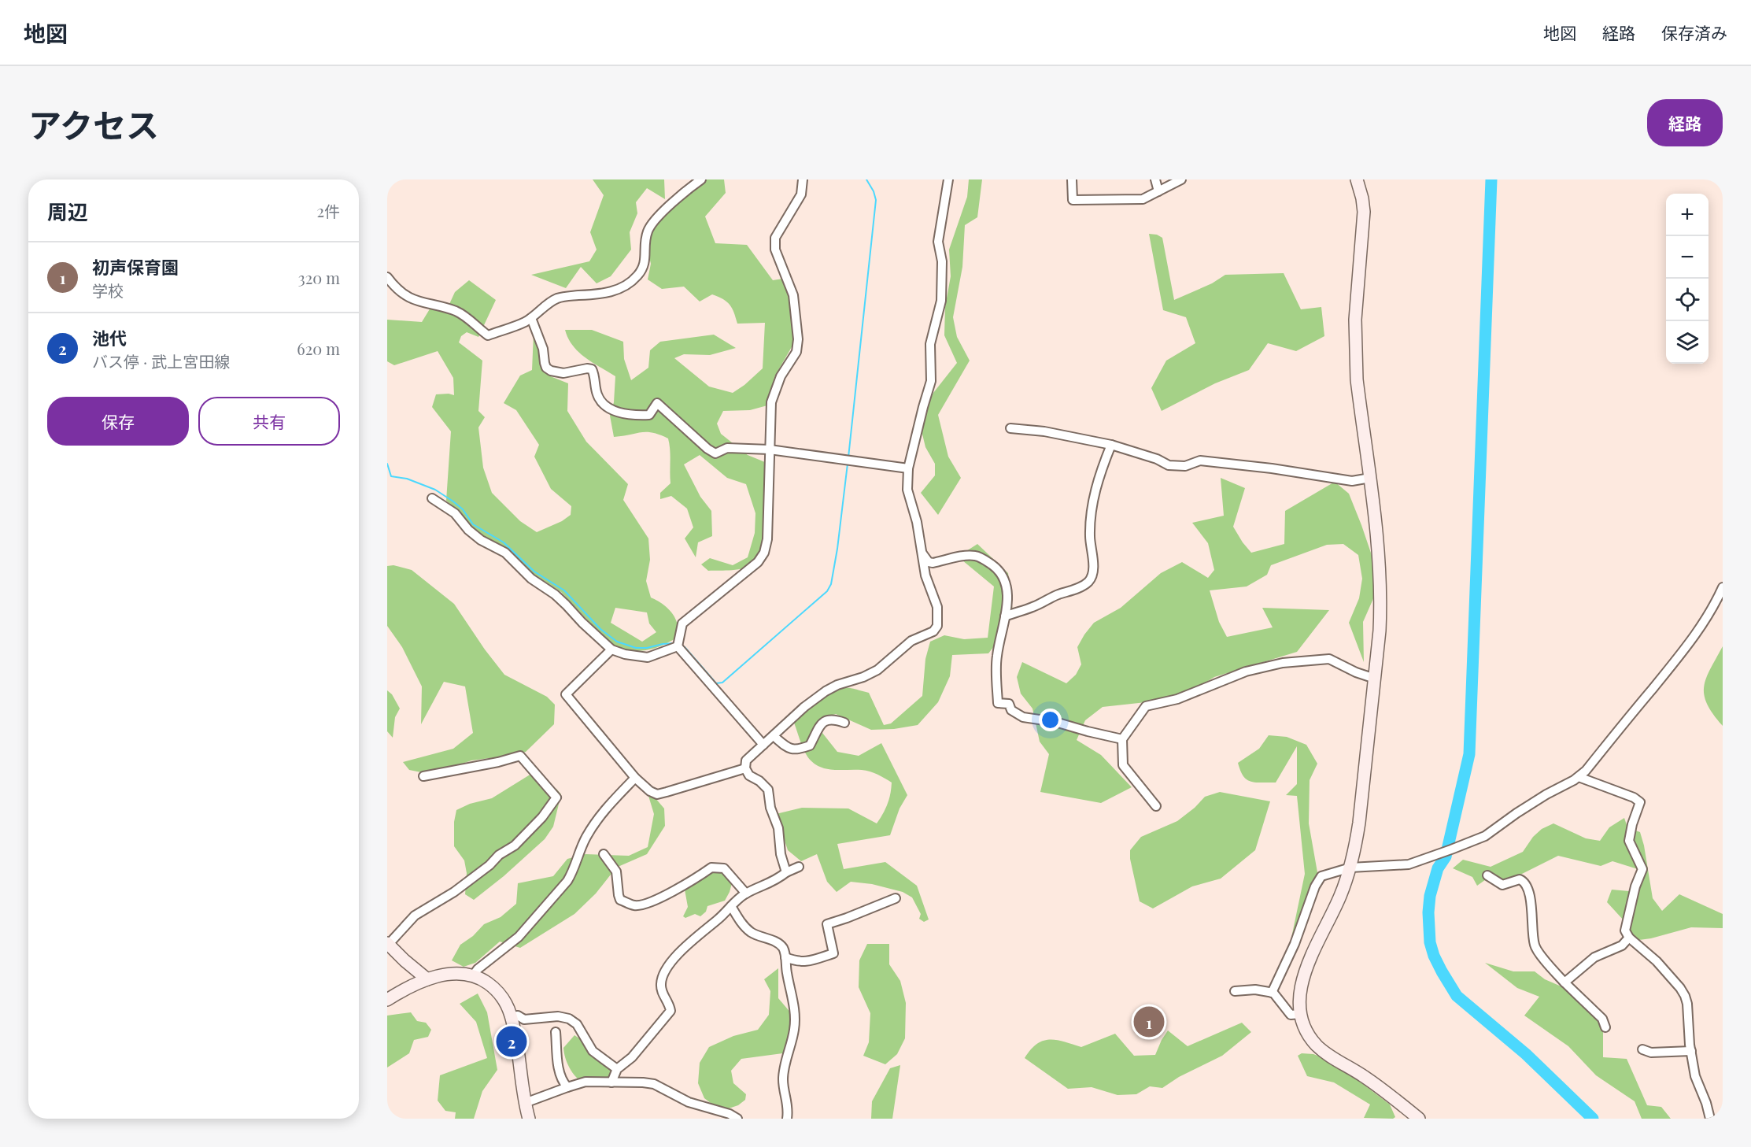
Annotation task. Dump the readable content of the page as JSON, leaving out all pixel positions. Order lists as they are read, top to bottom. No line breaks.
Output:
{"page":{"header":"地図","nav":["地図","経路","保存済み"],"title":"アクセス","buttons":["経路",["保存","共有"]],"heading":["周辺","2件"],"map_buttons":["+","−"],"list":[{"mark":"1","name":"初声保育園","note":"学校","value":"320 m"},{"mark":"2","name":"池代","note":"バス停 · 武上宮田線","value":"620 m"}],"pins":["1","2"]}}
